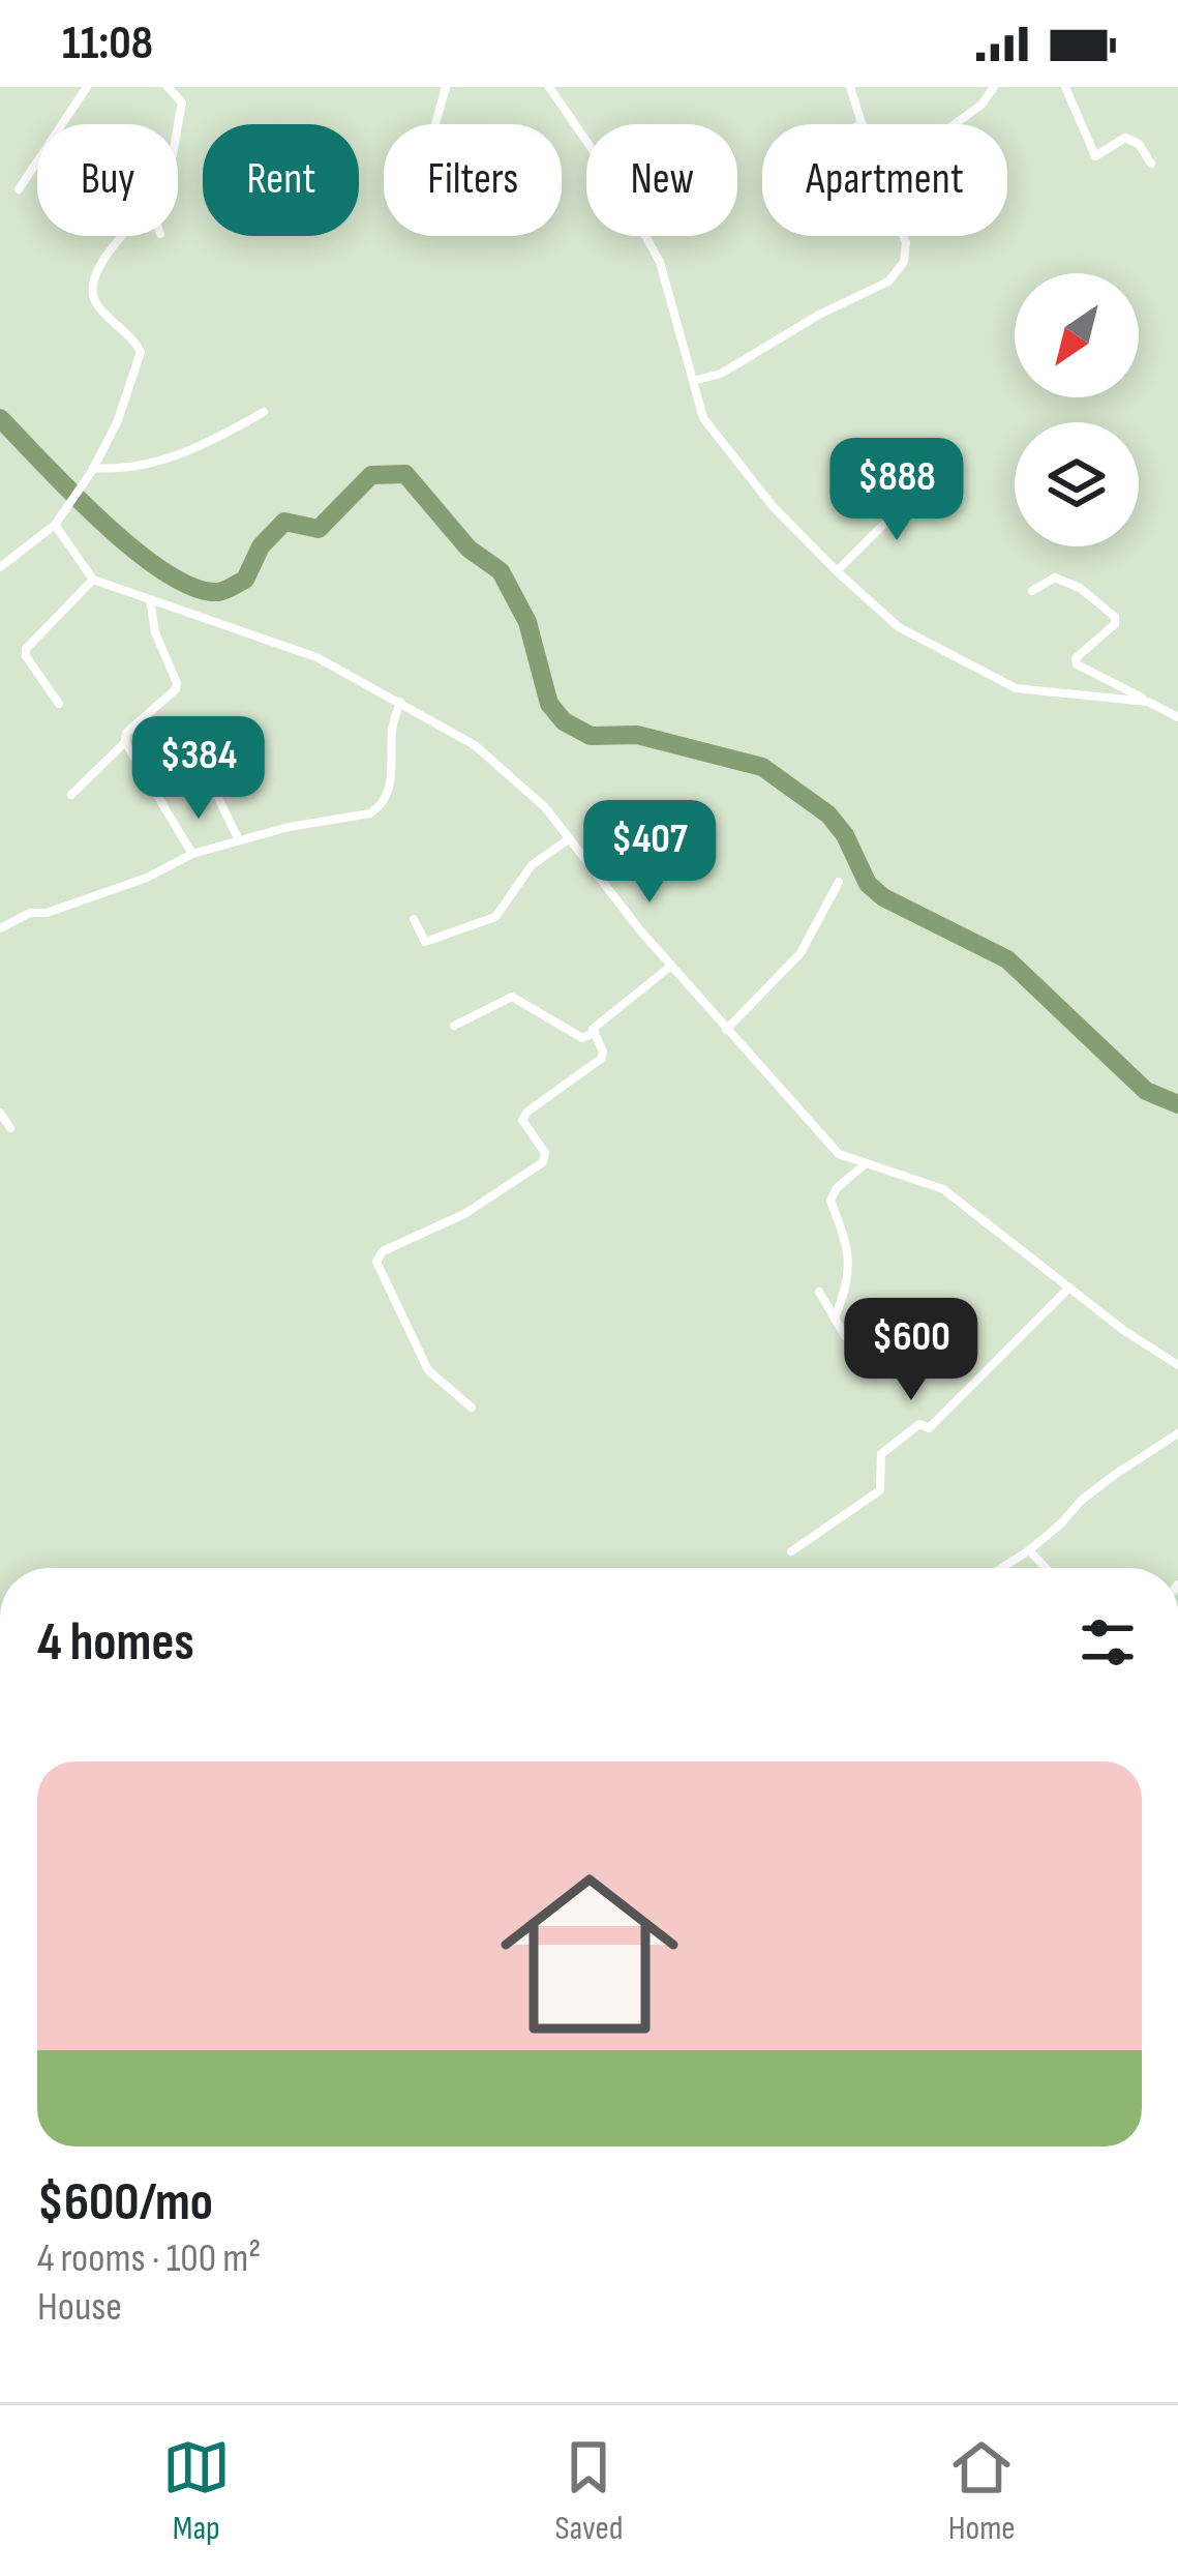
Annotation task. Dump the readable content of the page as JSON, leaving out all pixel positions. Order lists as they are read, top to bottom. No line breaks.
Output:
{"north":"bottom left","page":{"status":"11:08","chip":["Buy","Rent","Filters","New","Apartment"],"price":["$888","$384","$407","$600"],"heading":"4 homes","list":[{"name":"$600/mo","note":"4 rooms · 100 m² · House"}],"tabs":["Map","Saved","Home"]}}
